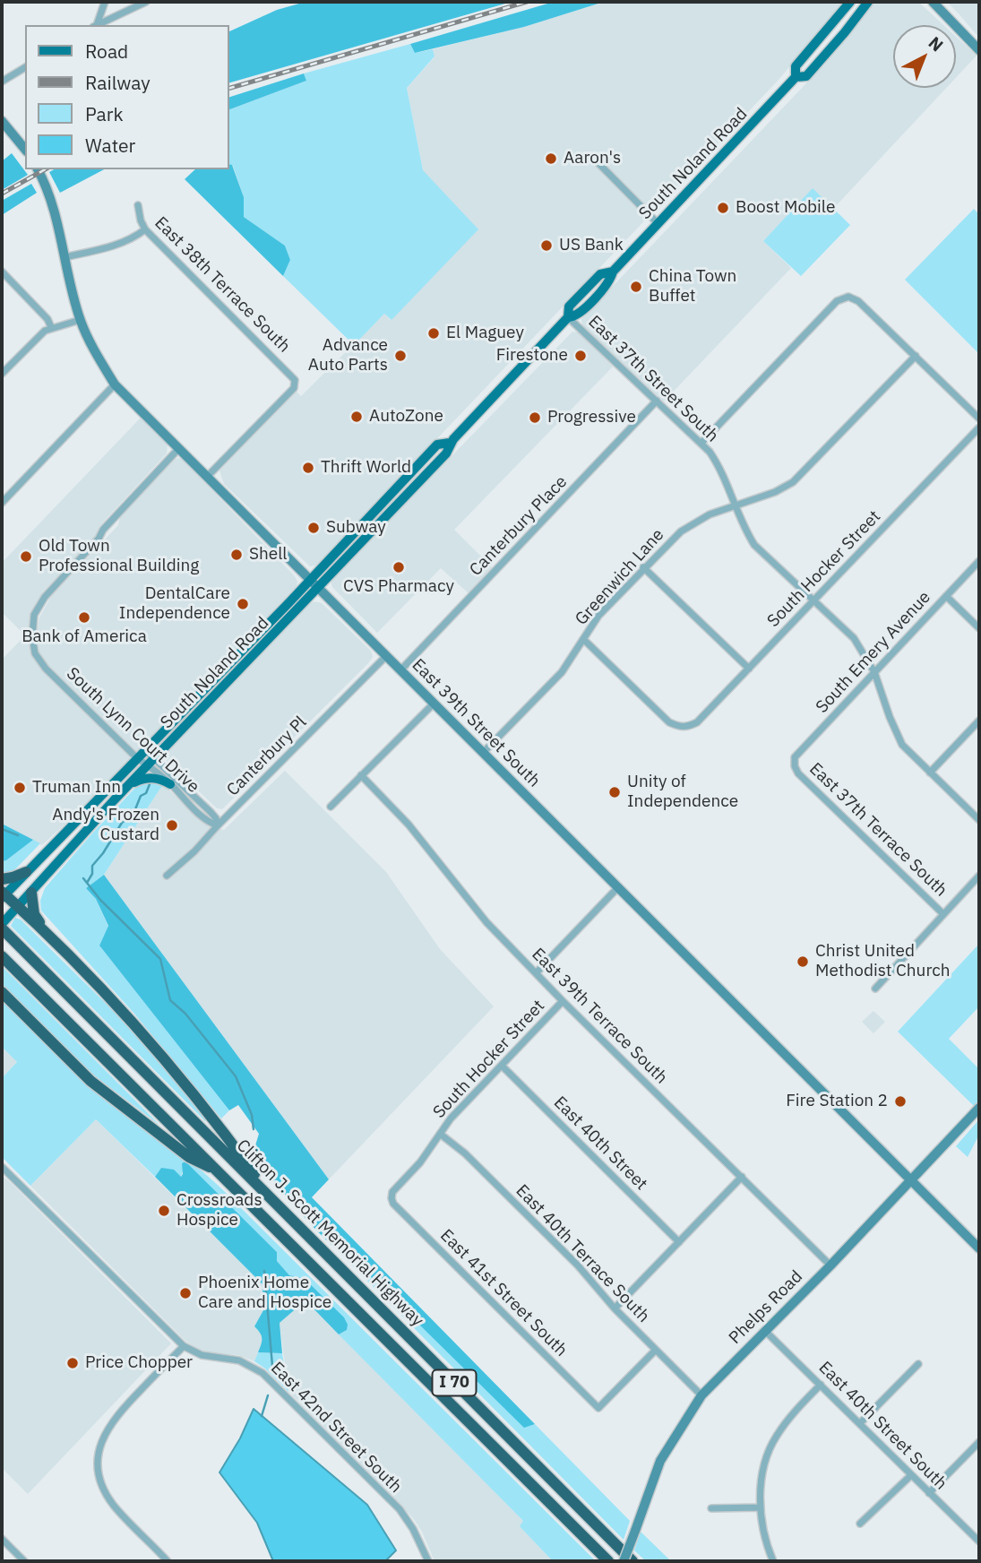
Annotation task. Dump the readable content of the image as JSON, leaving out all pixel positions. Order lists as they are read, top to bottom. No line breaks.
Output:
{"streets":{"highway":["Clifton J. Scott Memorial Highway","I 70"],"main road":["South Noland Road","East 39th Street South","Phelps Road"],"street":["East 38th Terrace South","East 37th Street South","Canterbury Place","South Hocker Street","Greenwich Lane","South Emery Avenue","South Lynn Court Drive","Canterbury Pl","East 37th Terrace South","East 39th Terrace South","East 40th Street","East 40th Terrace South","East 41st Street South","East 40th Street South","East 42nd Street South"]},"crossings":[["South Noland Road","East 37th Street South"],["South Noland Road","East 39th Street South"],["South Noland Road","South Lynn Court Drive"],["South Noland Road","Clifton J. Scott Memorial Highway"],["East 38th Terrace South","East 39th Street South"],["East 37th Street South","Canterbury Place"],["East 37th Street South","South Hocker Street"],["East 37th Street South","Greenwich Lane"],["East 37th Street South","South Emery Avenue"],["Canterbury Place","East 39th Street South"],["South Hocker Street","Greenwich Lane"],["South Hocker Street","East 39th Street South"],["South Hocker Street","East 39th Terrace South"],["South Hocker Street","East 40th Street"],["South Hocker Street","East 40th Terrace South"],["South Hocker Street","East 41st Street South"],["Greenwich Lane","East 39th Street South"],["South Emery Avenue","East 37th Terrace South"],["East 39th Street South","South Lynn Court Drive"],["East 39th Street South","Canterbury Pl"],["East 39th Street South","Phelps Road"],["South Lynn Court Drive","Canterbury Pl"],["East 39th Terrace South","Phelps Road"],["East 40th Terrace South","East 41st Street South"],["East 40th Terrace South","Phelps Road"],["Phelps Road","East 40th Street South"]],"places":["Aaron's","Boost Mobile","US Bank","China Town Buffet","El Maguey","Advance Auto Parts","Firestone","AutoZone","Progressive","Thrift World","Subway","Shell","Old Town Professional Building","CVS Pharmacy","DentalCare Independence","Bank of America","Truman Inn","Unity of Independence","Andy's Frozen Custard","Christ United Methodist Church","Fire Station 2","Crossroads Hospice","Phoenix Home Care and Hospice","Price Chopper"],"legend":["Road","Railway","Park","Water"],"north":"top right"}
